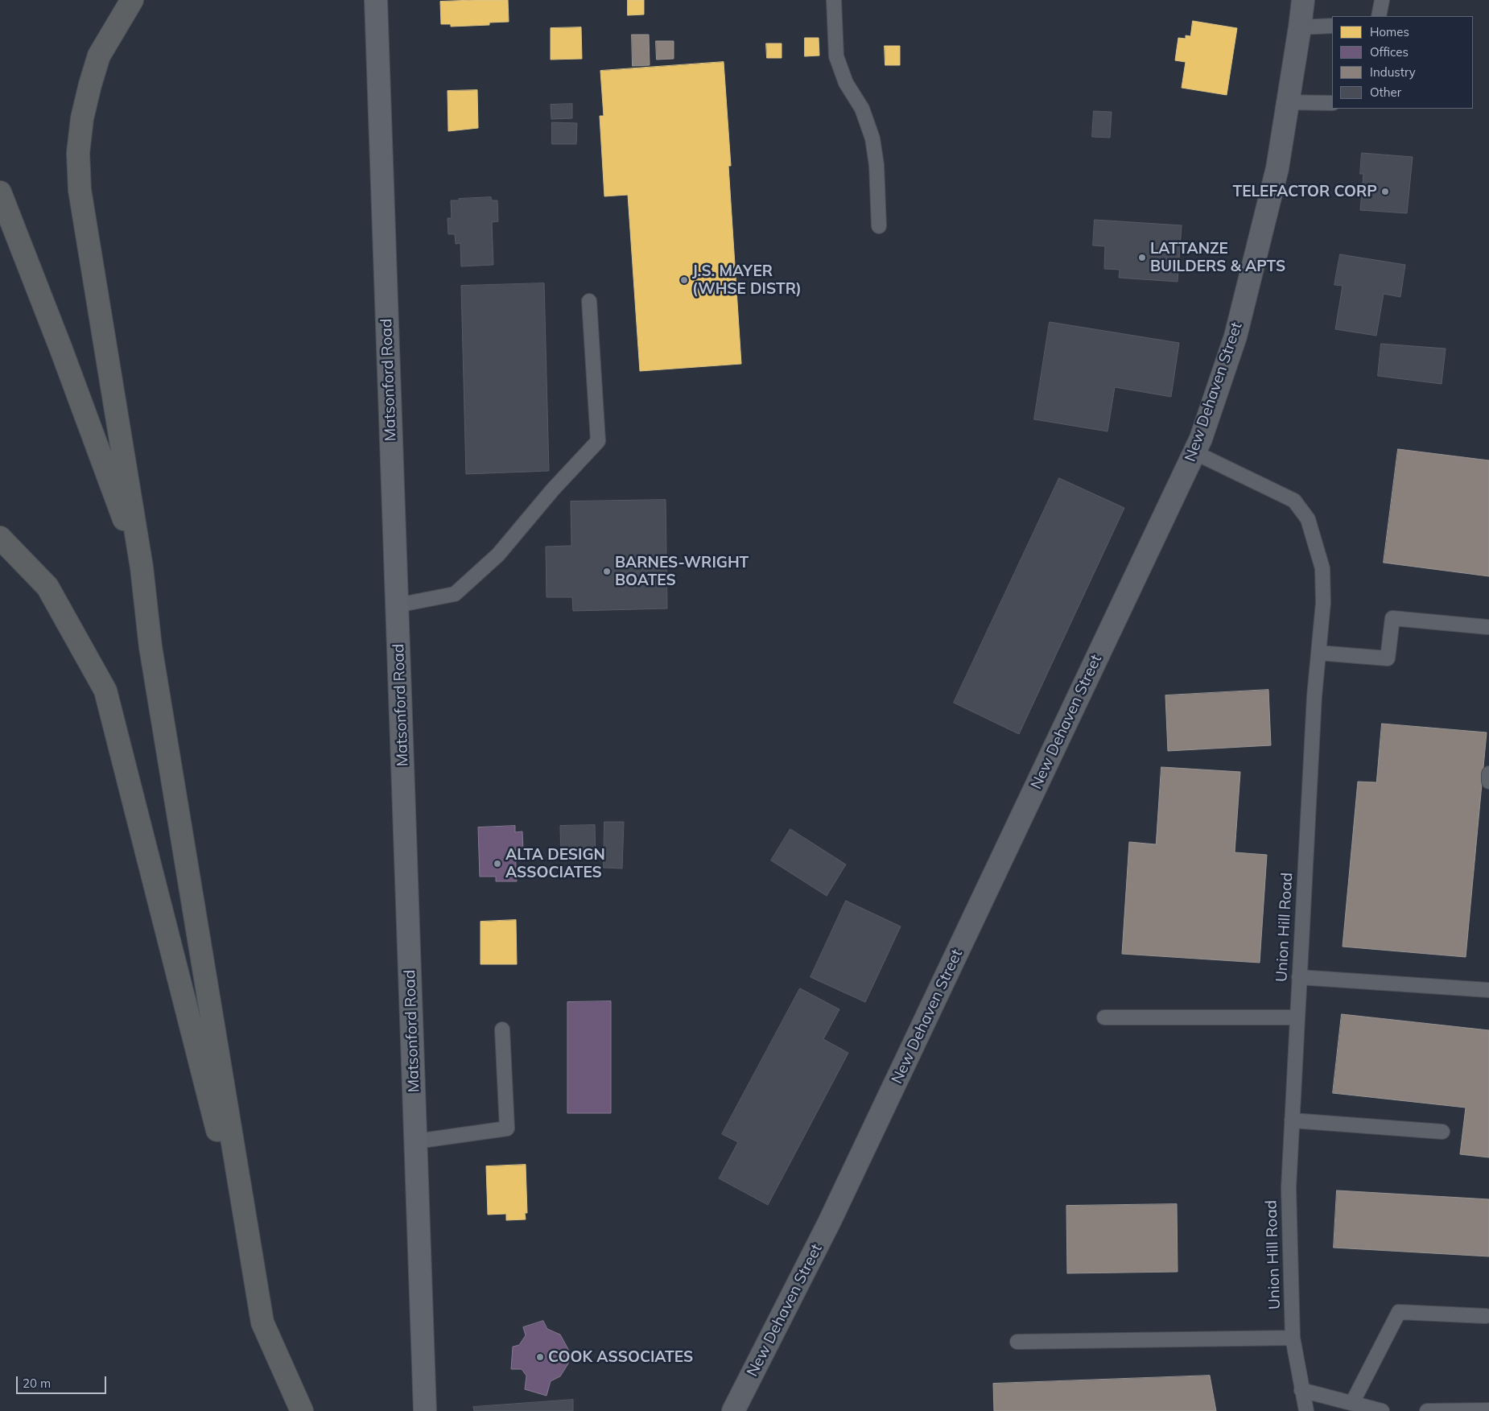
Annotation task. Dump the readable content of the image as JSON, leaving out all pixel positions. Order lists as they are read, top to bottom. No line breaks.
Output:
{"streets":{"main road":["Matsonford Road"],"street":["New Dehaven Street"],"lane":["Union Hill Road"]},"crossings":[["New Dehaven Street","Union Hill Road"]],"places":["TELEFACTOR CORP","LATTANZE BUILDERS & APTS","J.S. MAYER (WHSE DISTR)","BARNES-WRIGHT BOATES","ALTA DESIGN ASSOCIATES","COOK ASSOCIATES"],"legend":["Homes","Offices","Industry","Other"],"scale_bar":"20 m"}
